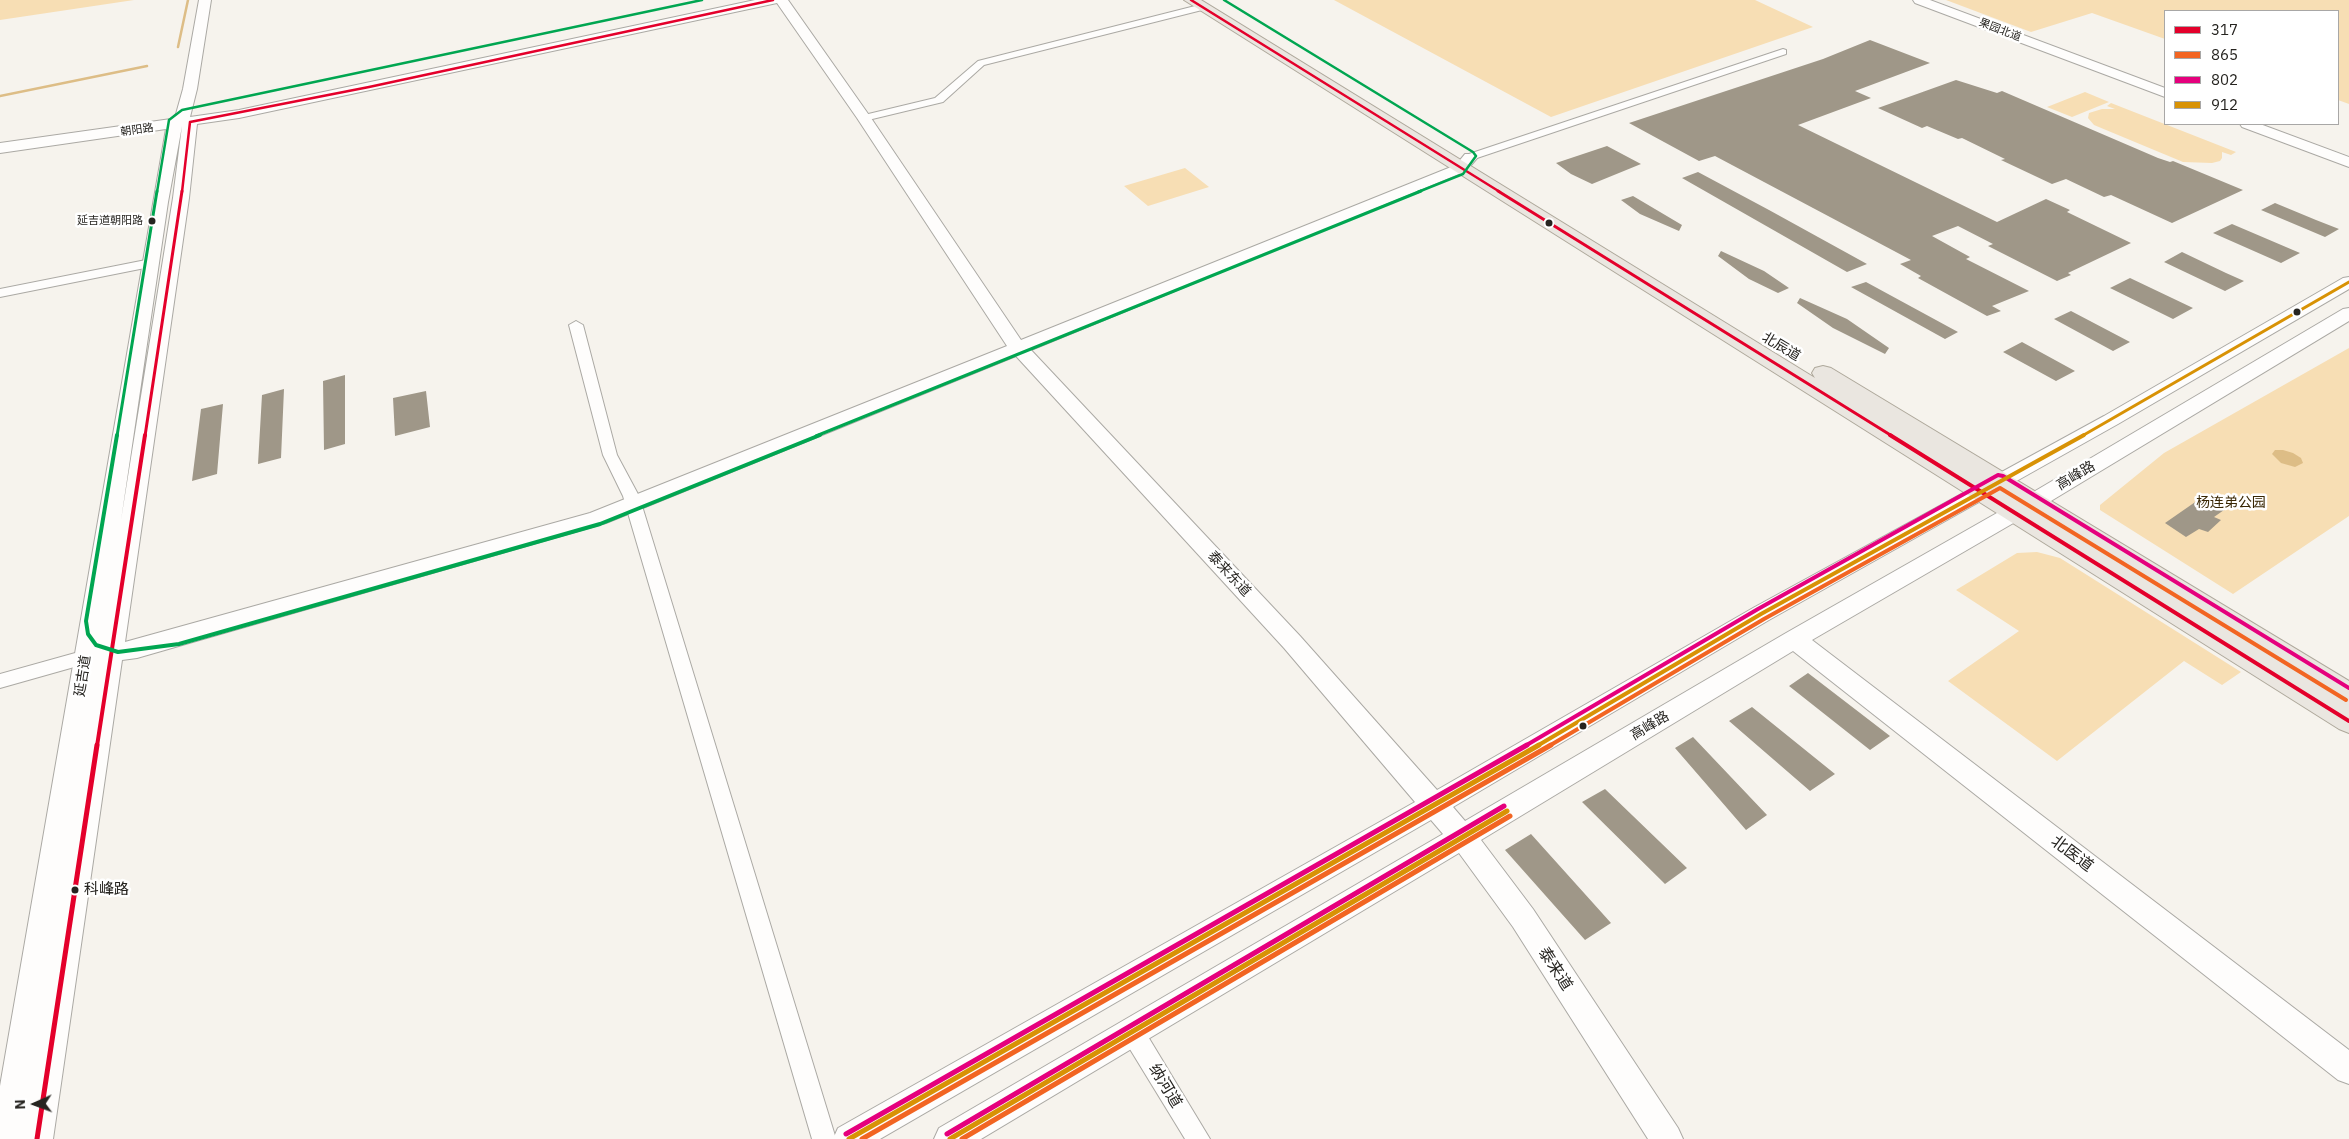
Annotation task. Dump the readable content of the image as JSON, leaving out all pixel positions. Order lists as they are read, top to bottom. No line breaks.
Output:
{"streets":{"main road":["果园北道","朝阳路","北辰道","高峰路","泰来东道","延吉道","北医道","泰来道"],"street":["纳河道"]},"crossings":[["朝阳路","延吉道"],["北辰道","高峰路"],["高峰路","北医道"],["高峰路","泰来道"],["高峰路","纳河道"],["泰来东道","泰来道"]],"parks":["杨连弟公园"],"places":["延吉道朝阳路","科峰路"],"lines":["transit line 317","transit line 912","transit line 802","transit line 865"],"legend":["317","865","802","912"],"north":"left"}
